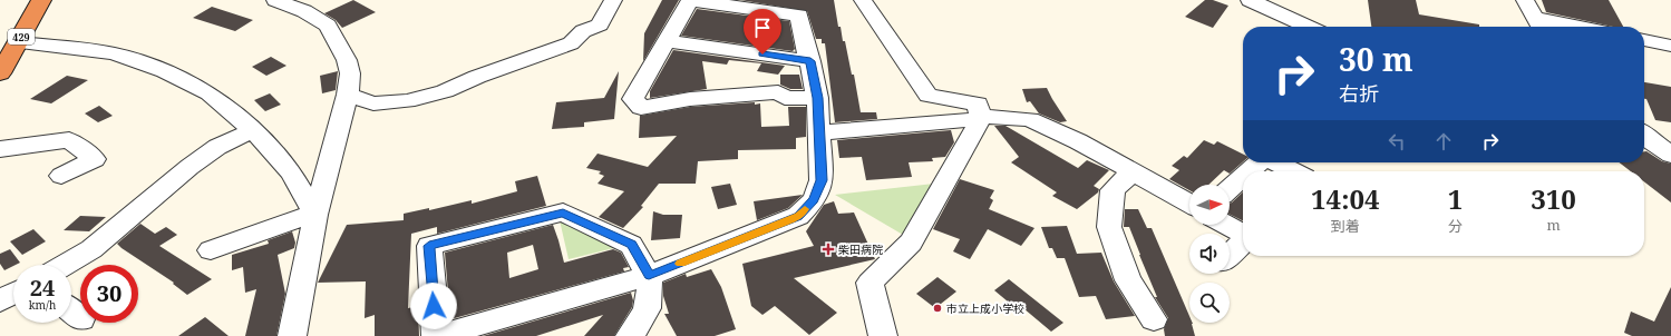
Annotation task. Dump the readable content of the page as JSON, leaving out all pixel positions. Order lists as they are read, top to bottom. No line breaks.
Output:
{"streets":{"highway":["429"]},"places":{"health":["柴田病院"],"other":["市立上成小学校"]},"north":"right","page":{"turn":["30 m","右折"],"eta":["14:04","到着","1","分","310","m"],"speed":"24 km/h","limit":"30"}}
